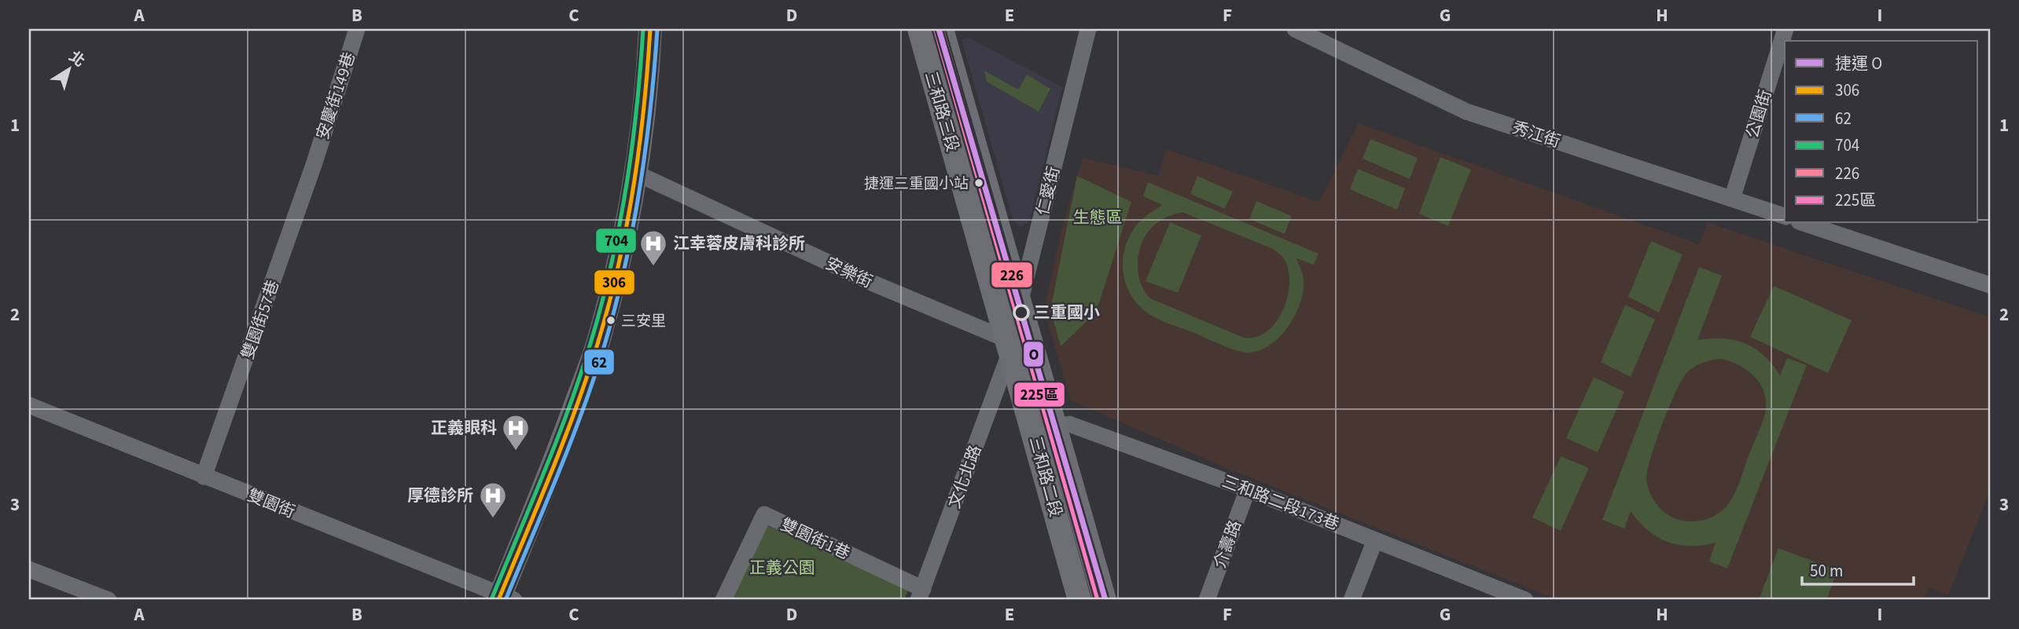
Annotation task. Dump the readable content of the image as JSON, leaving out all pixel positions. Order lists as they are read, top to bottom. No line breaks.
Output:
{"streets":{"main road":["三和路三段","三和路二段"],"street":["安慶街149巷","公園街","秀江街","仁愛街","安樂街","雙園街57巷","文化北路","三和路二段173巷","雙園街","雙園街1巷","介壽路"]},"crossings":[["安慶街149巷","雙園街57巷"],["三和路三段","仁愛街"],["三和路三段","安樂街"],["三和路三段","文化北路"],["三和路三段","三和路二段"],["公園街","秀江街"],["仁愛街","安樂街"],["仁愛街","文化北路"],["仁愛街","三和路二段"],["安樂街","文化北路"],["安樂街","三和路二段"],["雙園街57巷","雙園街"],["文化北路","三和路二段"],["文化北路","雙園街1巷"],["三和路二段","三和路二段173巷"],["三和路二段173巷","介壽路"]],"parks":["生態區","正義公園"],"places":{"other":["捷運三重國小站","三重國小","三安里"],"hospital":["江幸蓉皮膚科診所","正義眼科","厚德診所"]},"lines":["metro line O","transit line 306","transit line 704","transit line 226","transit line 62","transit line 225區"],"legend":["捷運 O","306","62","704","226","225區"],"scale_bar":"50 m","north":"top right","grid":{"columns":["A","B","C","D","E","F","G","H","I"],"rows":["1","2","3"]}}
